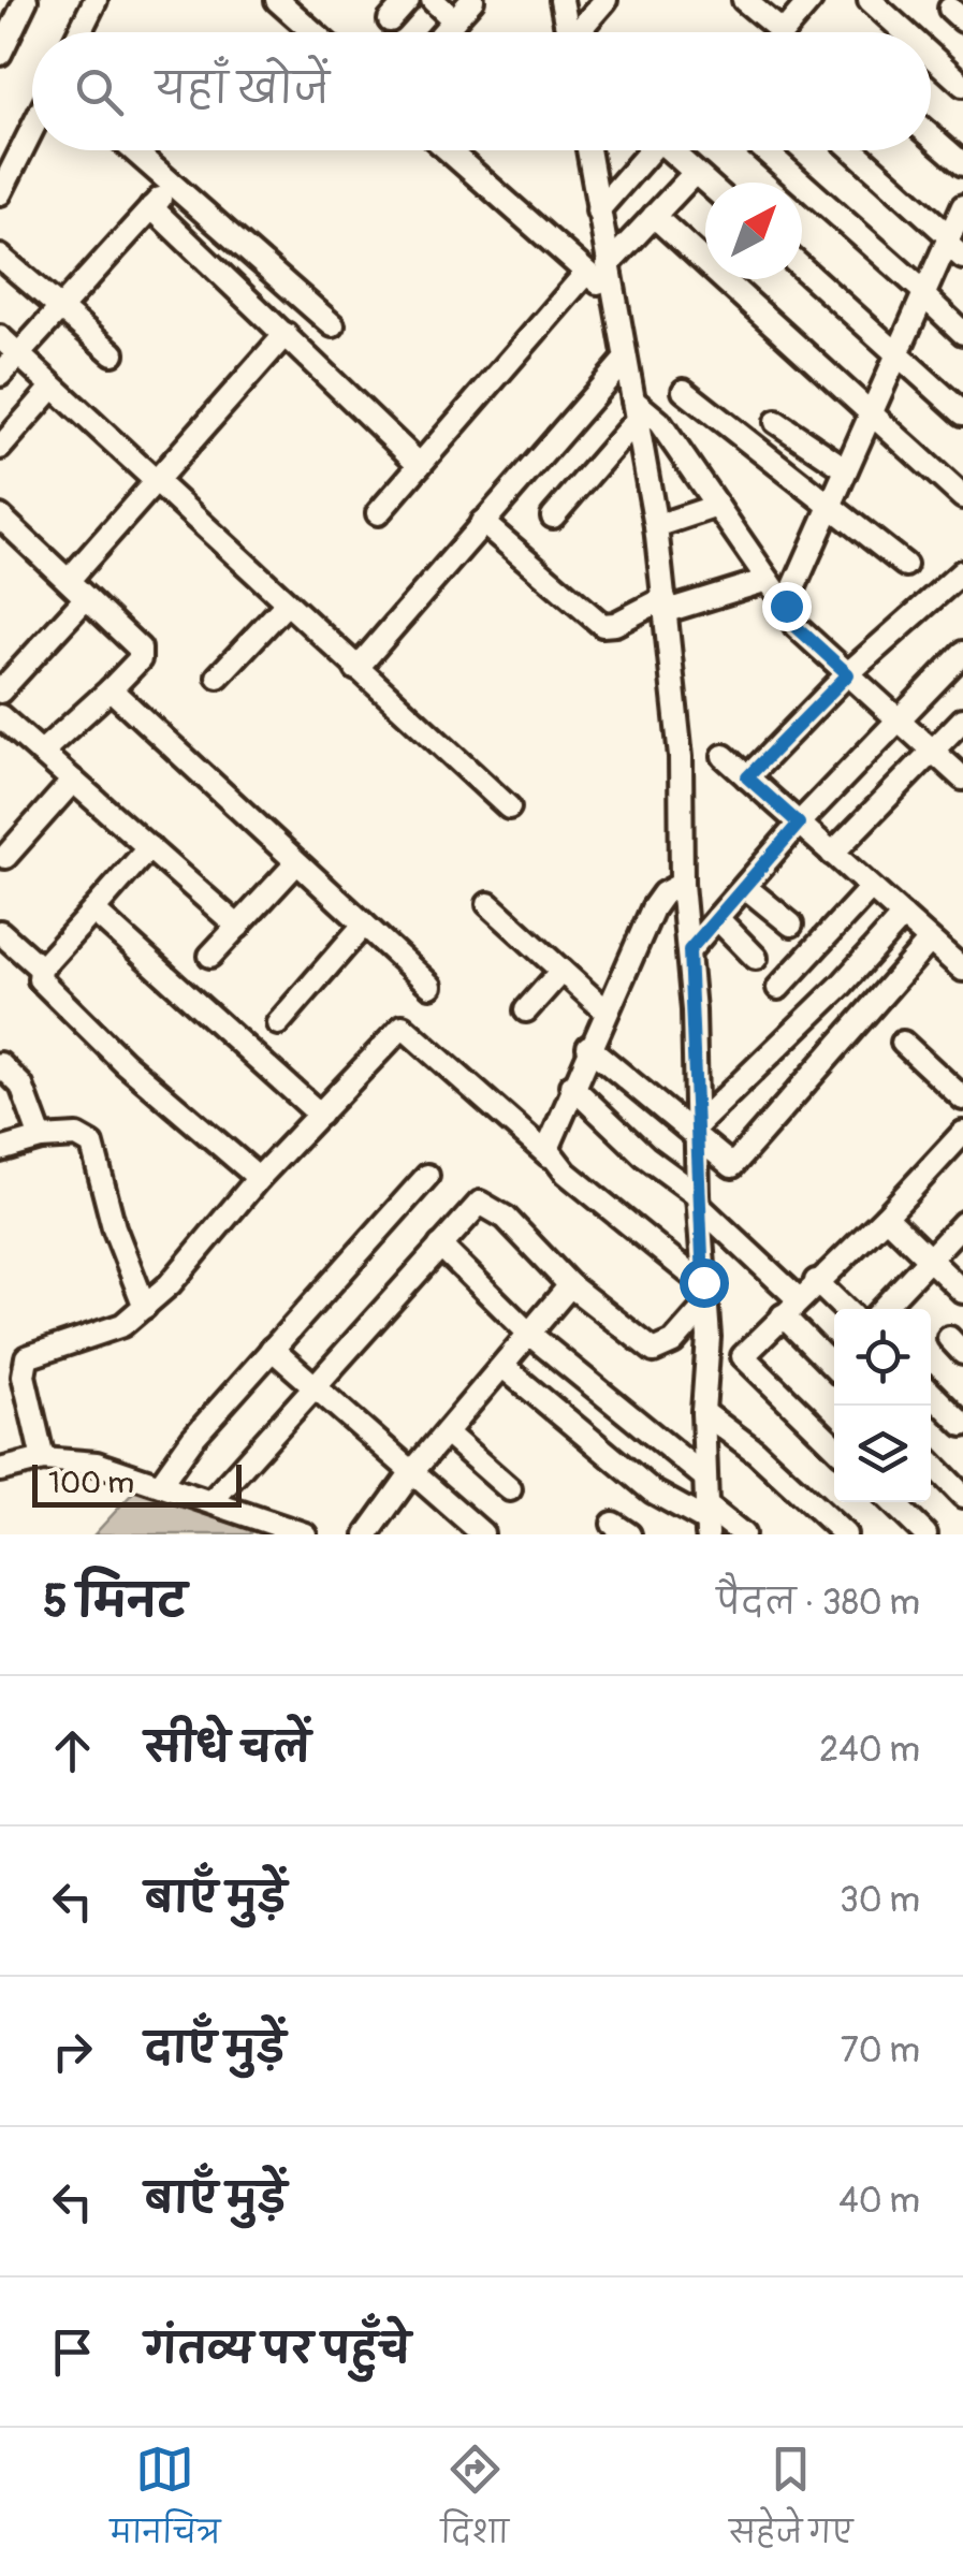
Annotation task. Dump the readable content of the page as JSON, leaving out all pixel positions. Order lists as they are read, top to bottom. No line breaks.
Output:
{"scale_bar":"100 m","north":"top right","page":{"search":"यहाँ खोजें","scale":"100 m","heading":["5 मिनट","पैदल · 380 m"],"list":[["सीधे चलें","240 m"],["बाएँ मुड़ें","30 m"],["दाएँ मुड़ें","70 m"],["बाएँ मुड़ें","40 m"],"गंतव्य पर पहुँचे"],"nav":["मानचित्र","दिशा","सहेजे गए"]}}
